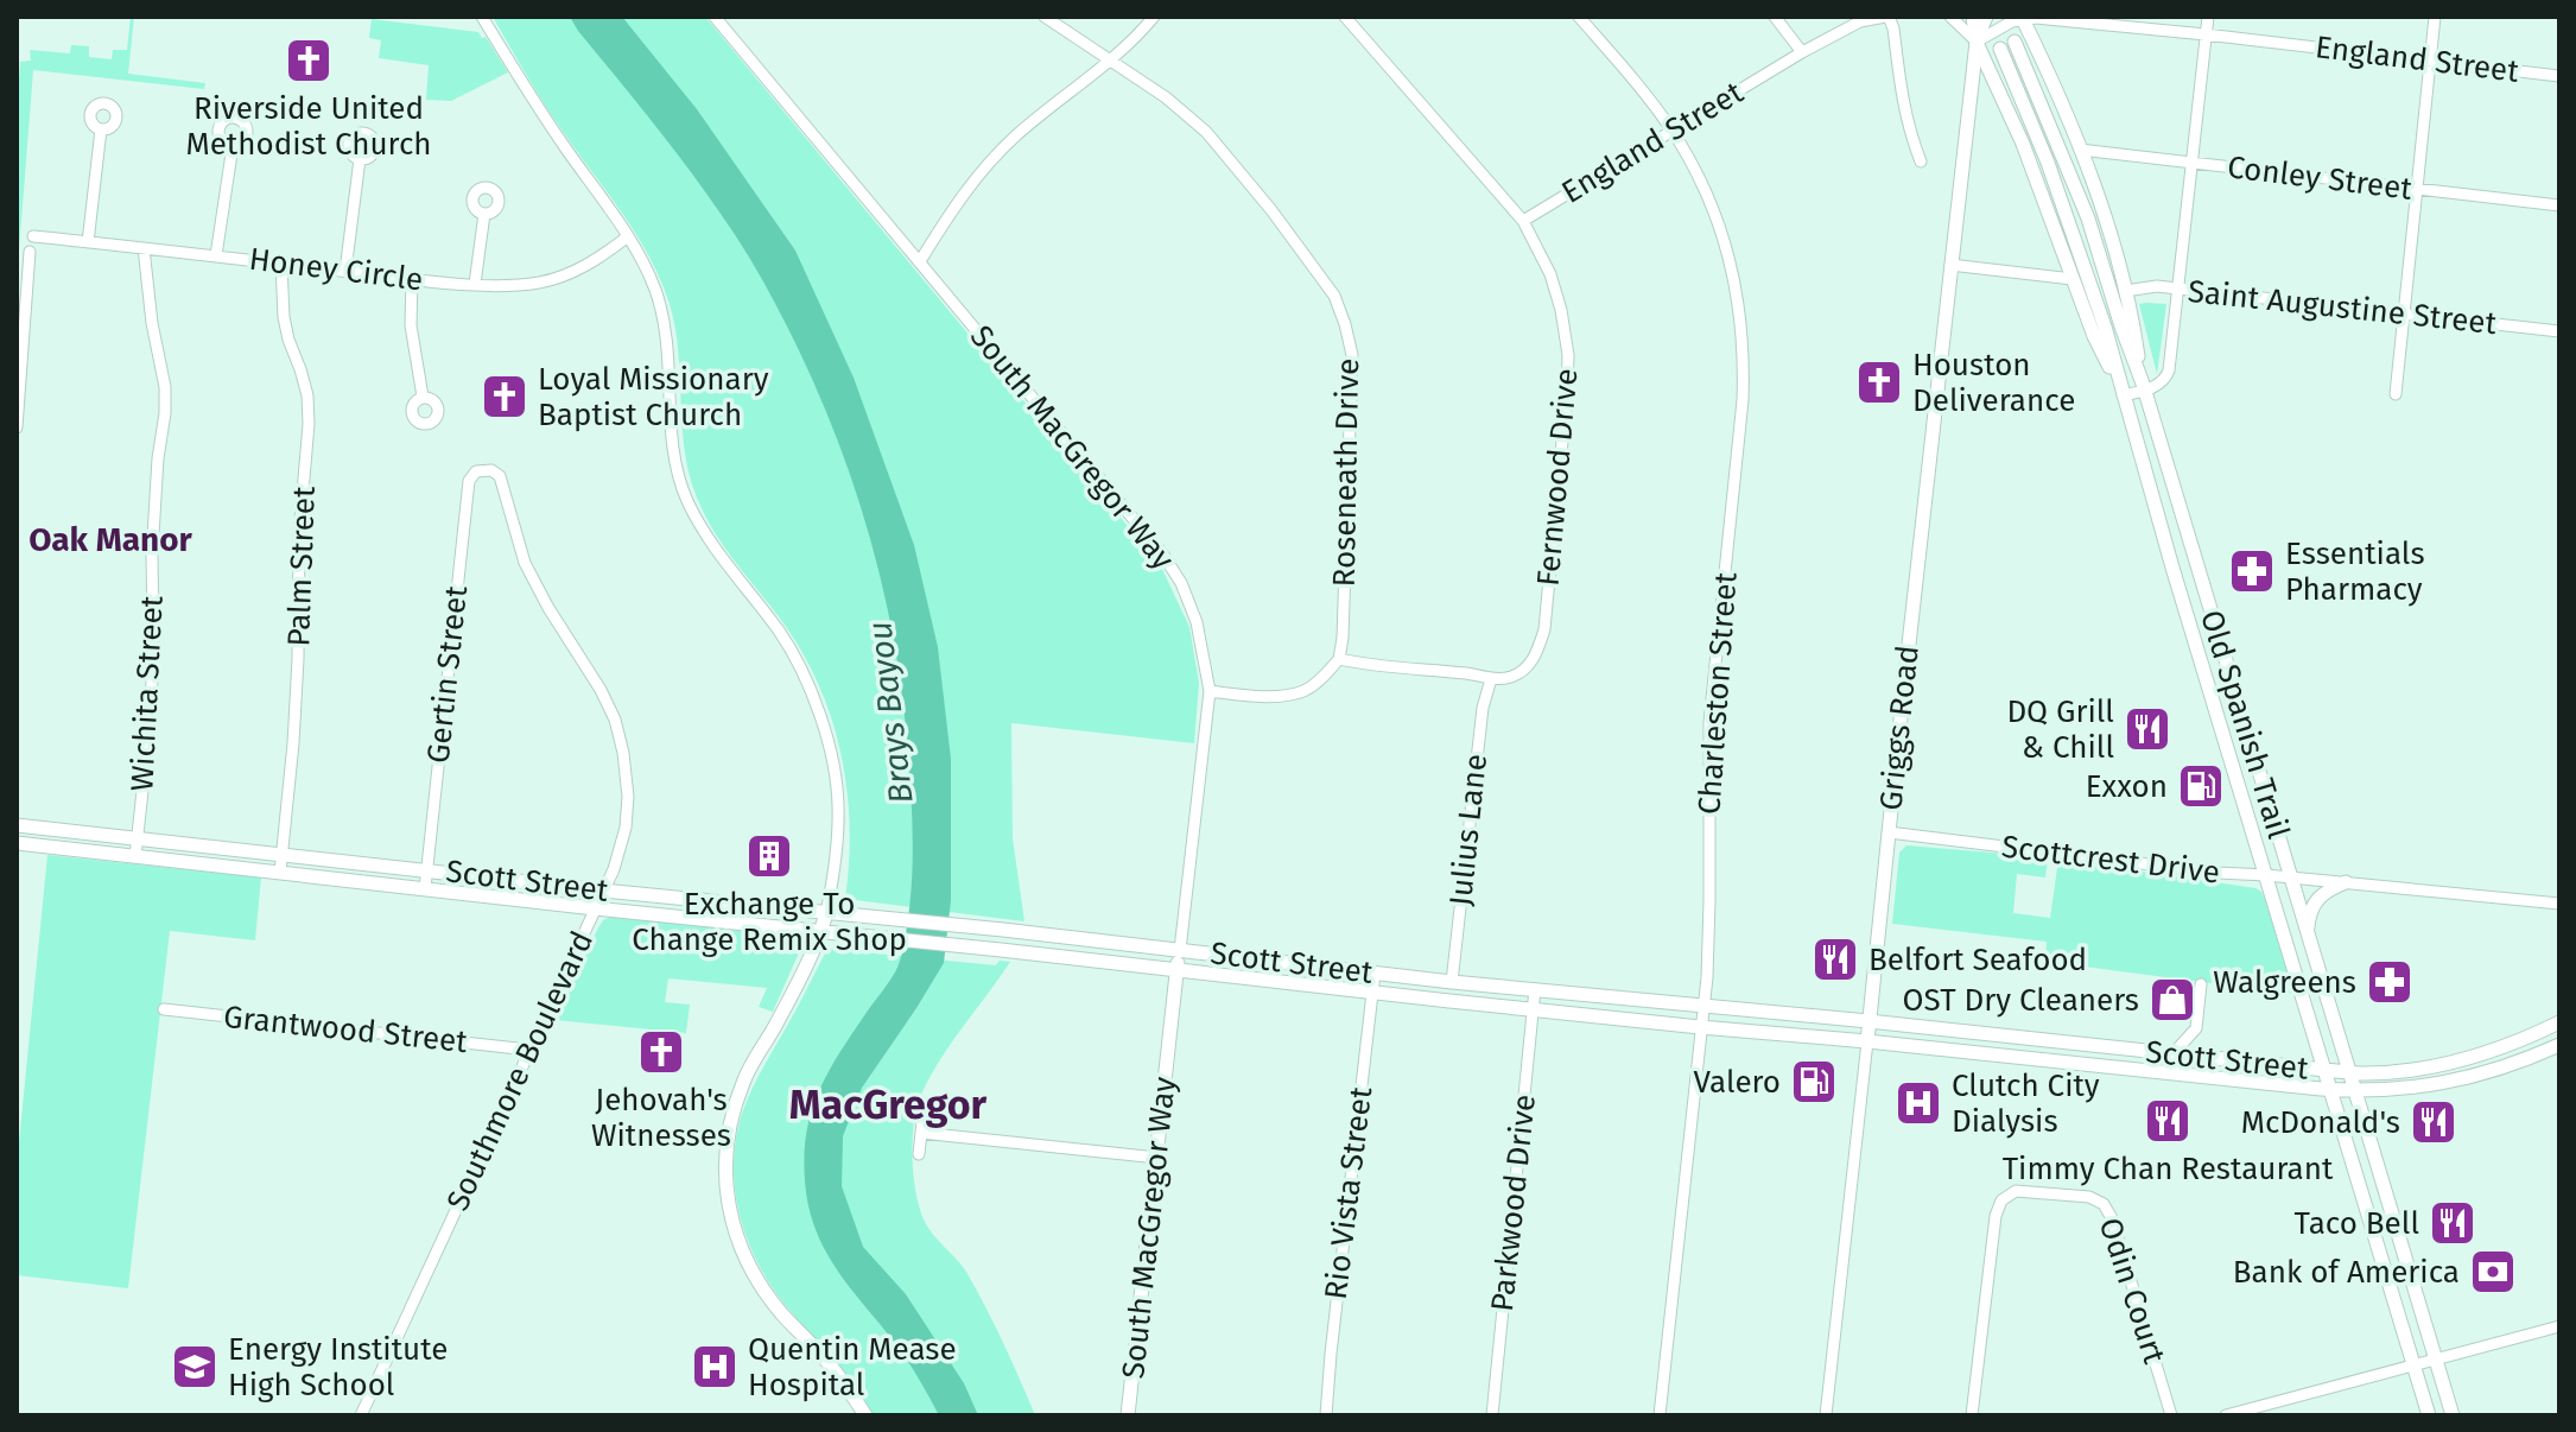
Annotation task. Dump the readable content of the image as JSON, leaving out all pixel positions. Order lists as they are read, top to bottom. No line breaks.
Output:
{"streets":{"main road":["South MacGregor Way","Old Spanish Trail","Griggs Road","Scott Street"],"street":["England Street","Conley Street","Honey Circle","Saint Augustine Street","Roseneath Drive","Fernwood Drive","Palm Street","Gertin Street","Wichita Street","Charleston Street","Julius Lane","Scottcrest Drive","Grantwood Street","Southmore Boulevard","Rio Vista Street","Parkwood Drive","Odin Court"]},"crossings":[["England Street","Fernwood Drive"],["England Street","Charleston Street"],["England Street","Griggs Road"],["Honey Circle","Palm Street"],["Honey Circle","Wichita Street"],["South MacGregor Way","Scott Street"],["Fernwood Drive","Julius Lane"],["Palm Street","Scott Street"],["Gertin Street","Scott Street"],["Gertin Street","Southmore Boulevard"],["Wichita Street","Scott Street"],["Charleston Street","Scott Street"],["Old Spanish Trail","Scottcrest Drive"],["Old Spanish Trail","Scott Street"],["Griggs Road","Scottcrest Drive"],["Griggs Road","Scott Street"],["Julius Lane","Scott Street"],["Scott Street","Southmore Boulevard"],["Scott Street","Rio Vista Street"],["Scott Street","Parkwood Drive"],["Grantwood Street","Southmore Boulevard"]],"districts":["Oak Manor","MacGregor"],"water":["Brays Bayou"],"places":{"church":["Riverside United Methodist Church","Houston Deliverance","Loyal Missionary Baptist Church","Jehovah's Witnesses"],"pharmacy":["Essentials Pharmacy","Walgreens"],"restaurant":["DQ Grill & Chill","Belfort Seafood","Timmy Chan Restaurant","McDonald's","Taco Bell"],"fuel station":["Exxon","Valero"],"building":["Exchange To Change Remix Shop"],"shop":["OST Dry Cleaners"],"hospital":["Clutch City Dialysis","Quentin Mease Hospital"],"bank":["Bank of America"],"school or university":["Energy Institute High School"]}}
